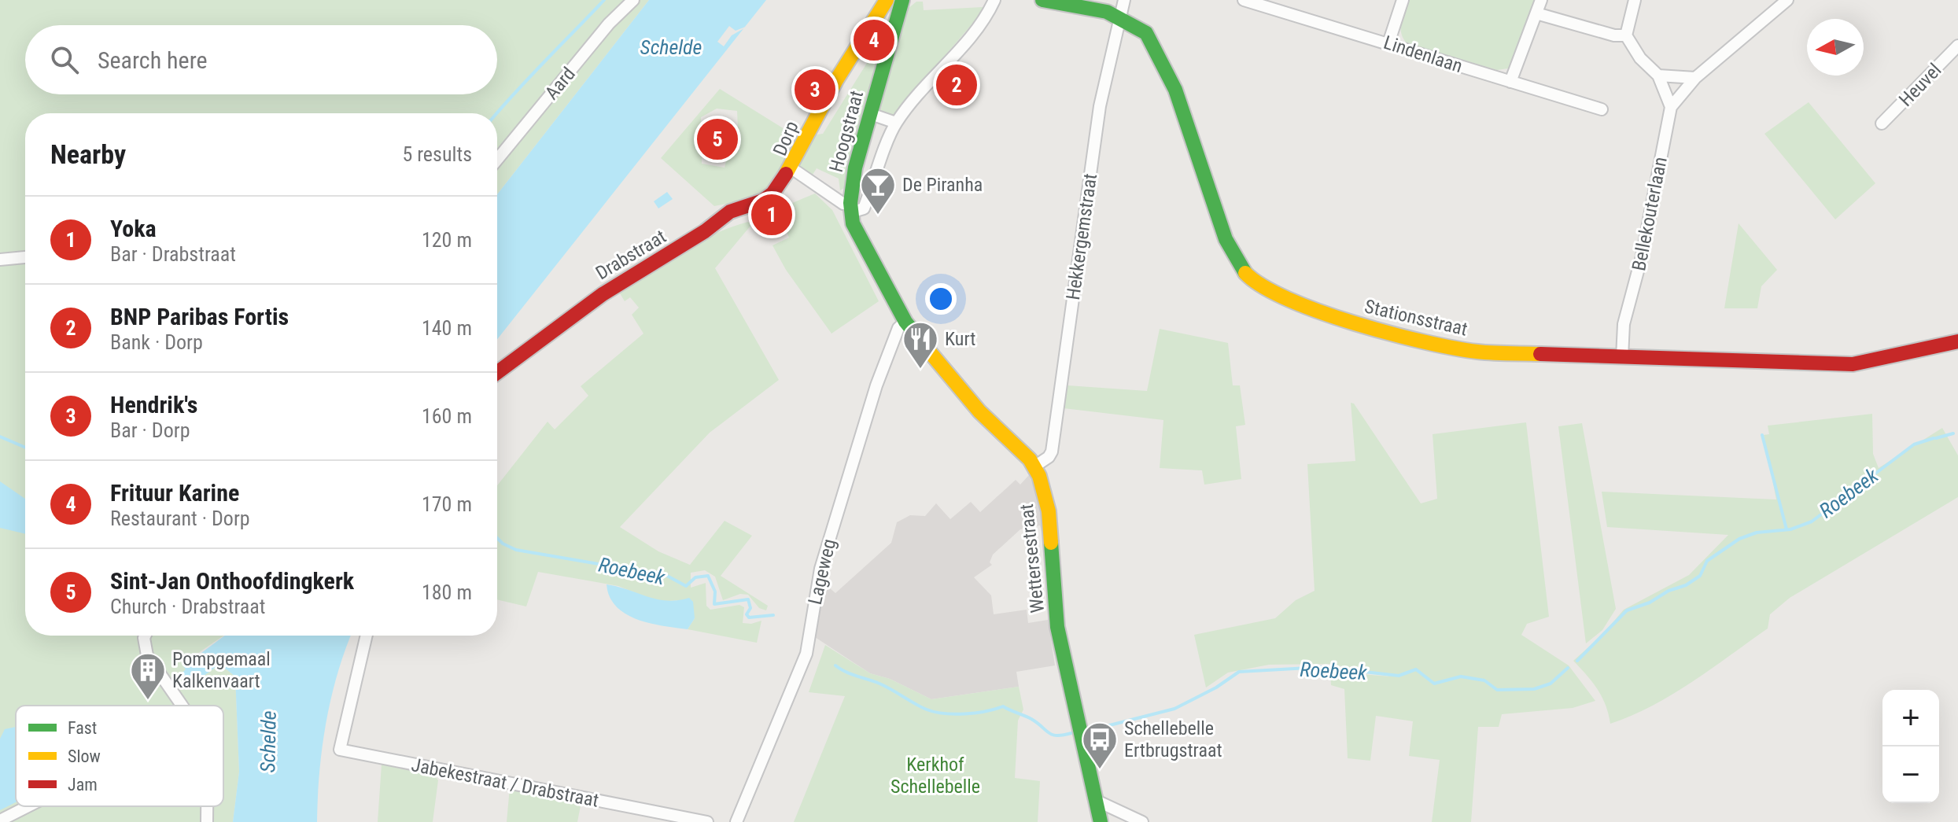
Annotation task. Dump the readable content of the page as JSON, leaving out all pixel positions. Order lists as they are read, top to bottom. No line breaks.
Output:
{"streets":{"street":["Lindenlaan","Aard","Heuvel","Hoogstraat","Dorp","Bellekouterlaan","Hekkergemstraat","Drabstraat","Stationsstraat","Wettersestraat","Lageweg","Jabekestraat / Drabstraat"]},"crossings":[["Hoogstraat","Dorp"],["Hoogstraat","Wettersestraat"],["Dorp","Drabstraat"],["Bellekouterlaan","Stationsstraat"],["Hekkergemstraat","Stationsstraat"],["Hekkergemstraat","Wettersestraat"],["Wettersestraat","Lageweg"]],"water":["Schelde","Roebeek"],"parks":["Kerkhof Schellebelle"],"places":{"bar":["De Piranha"],"restaurant":["Kurt"],"building":["Pompgemaal Kalkenvaart"],"bus stop":["Schellebelle Ertbrugstraat"]},"legend":["Fast","Slow","Jam"],"north":"left","page":{"pins":["4","2","3","5","1"],"search":"Search here","heading":["Nearby","5 results"],"list":[{"mark":"1","name":"Yoka","note":"Bar · Drabstraat","value":"120 m"},{"mark":"2","name":"BNP Paribas Fortis","note":"Bank · Dorp","value":"140 m"},{"mark":"3","name":"Hendrik's","note":"Bar · Dorp","value":"160 m"},{"mark":"4","name":"Frituur Karine","note":"Restaurant · Dorp","value":"170 m"},{"mark":"5","name":"Sint-Jan Onthoofdingkerk","note":"Church · Drabstraat","value":"180 m"}],"map_buttons":["+","−"]}}
